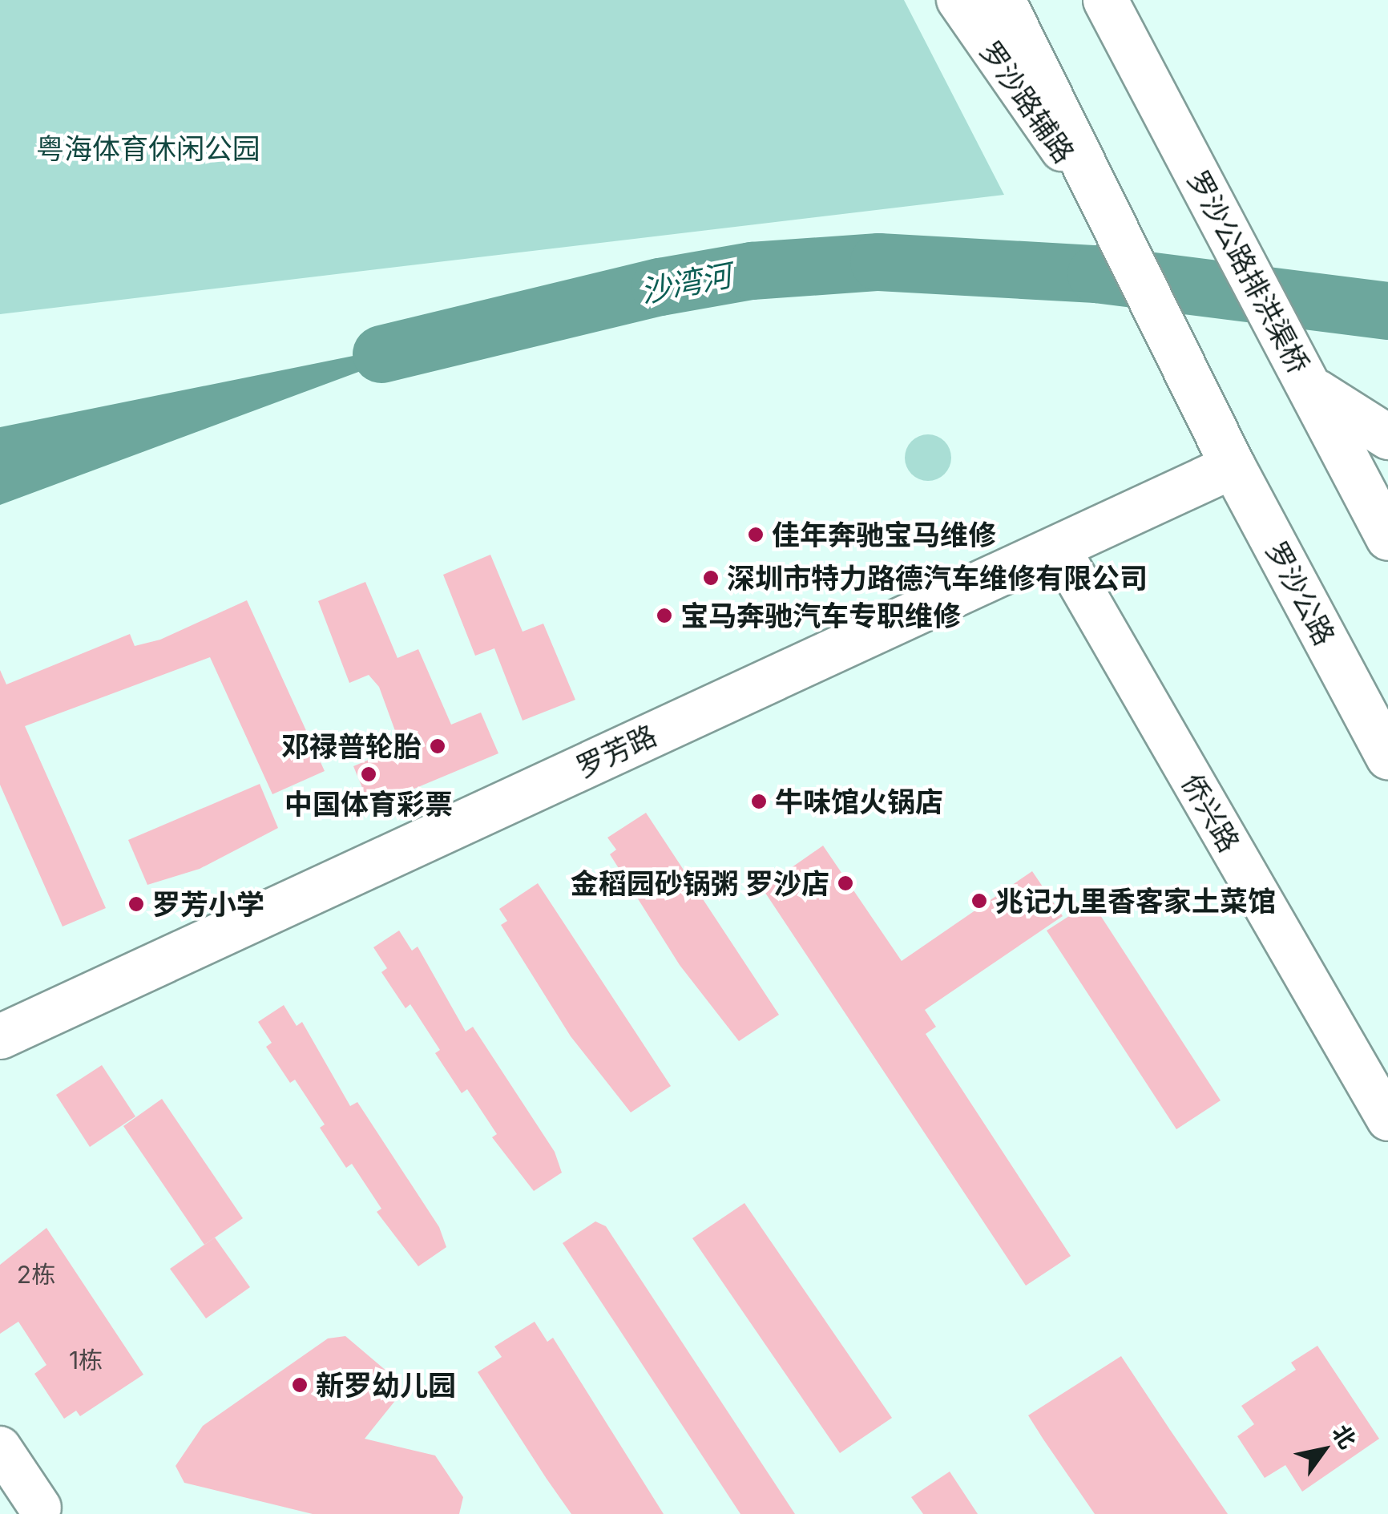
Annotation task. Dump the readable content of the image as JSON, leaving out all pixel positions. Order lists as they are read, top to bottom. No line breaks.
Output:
{"streets":{"main road":["罗沙公路排洪渠桥","罗沙公路","罗芳路"],"street":["罗沙路辅路","侨兴路"]},"crossings":[["罗沙公路","罗芳路"],["罗芳路","侨兴路"]],"water":["沙湾河"],"parks":["粤海体育休闲公园"],"places":["佳年奔驰宝马维修","深圳市特力路德汽车维修有限公司","宝马奔驰汽车专职维修","邓禄普轮胎","中国体育彩票","牛味馆火锅店","金稻园砂锅粥 罗沙店","兆记九里香客家土菜馆","罗芳小学","新罗幼儿园"],"house_numbers":["2栋","1栋"],"north":"top right"}
